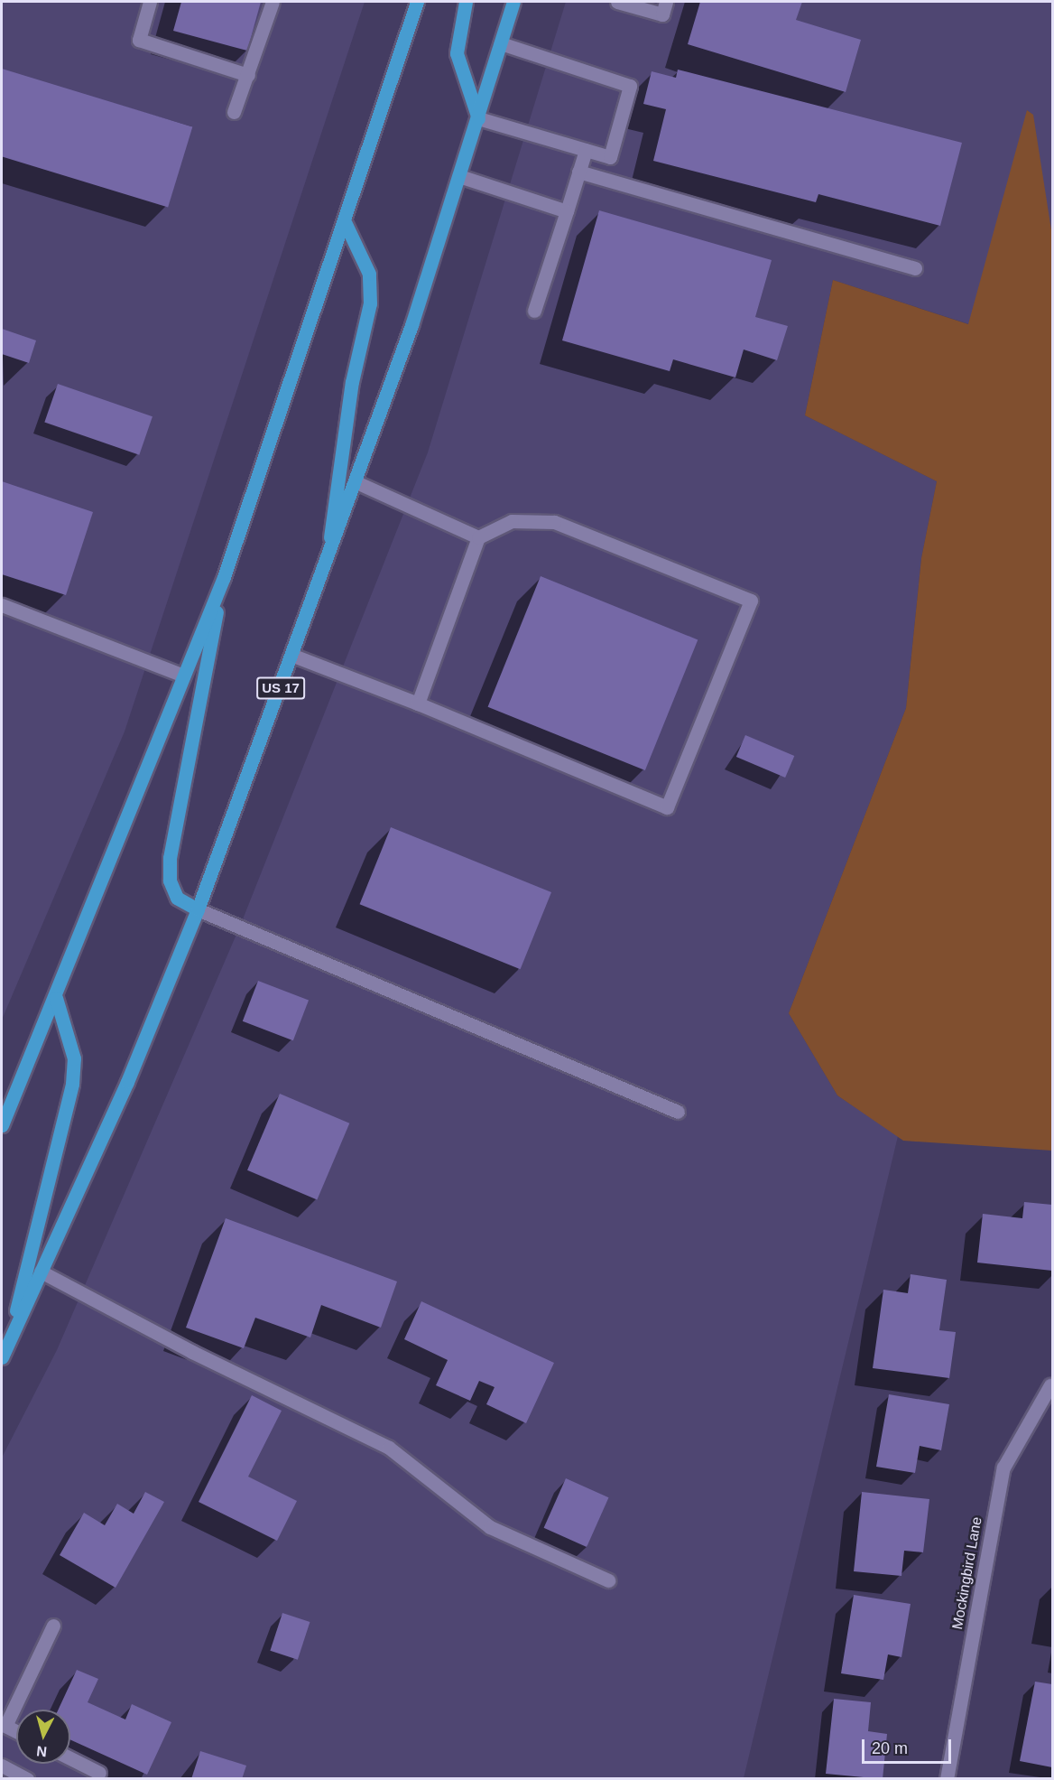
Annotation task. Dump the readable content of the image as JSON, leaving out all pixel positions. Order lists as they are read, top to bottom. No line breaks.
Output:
{"streets":{"main road":["US 17"],"street":["Mockingbird Lane"]},"scale_bar":"20 m","north":"bottom"}
